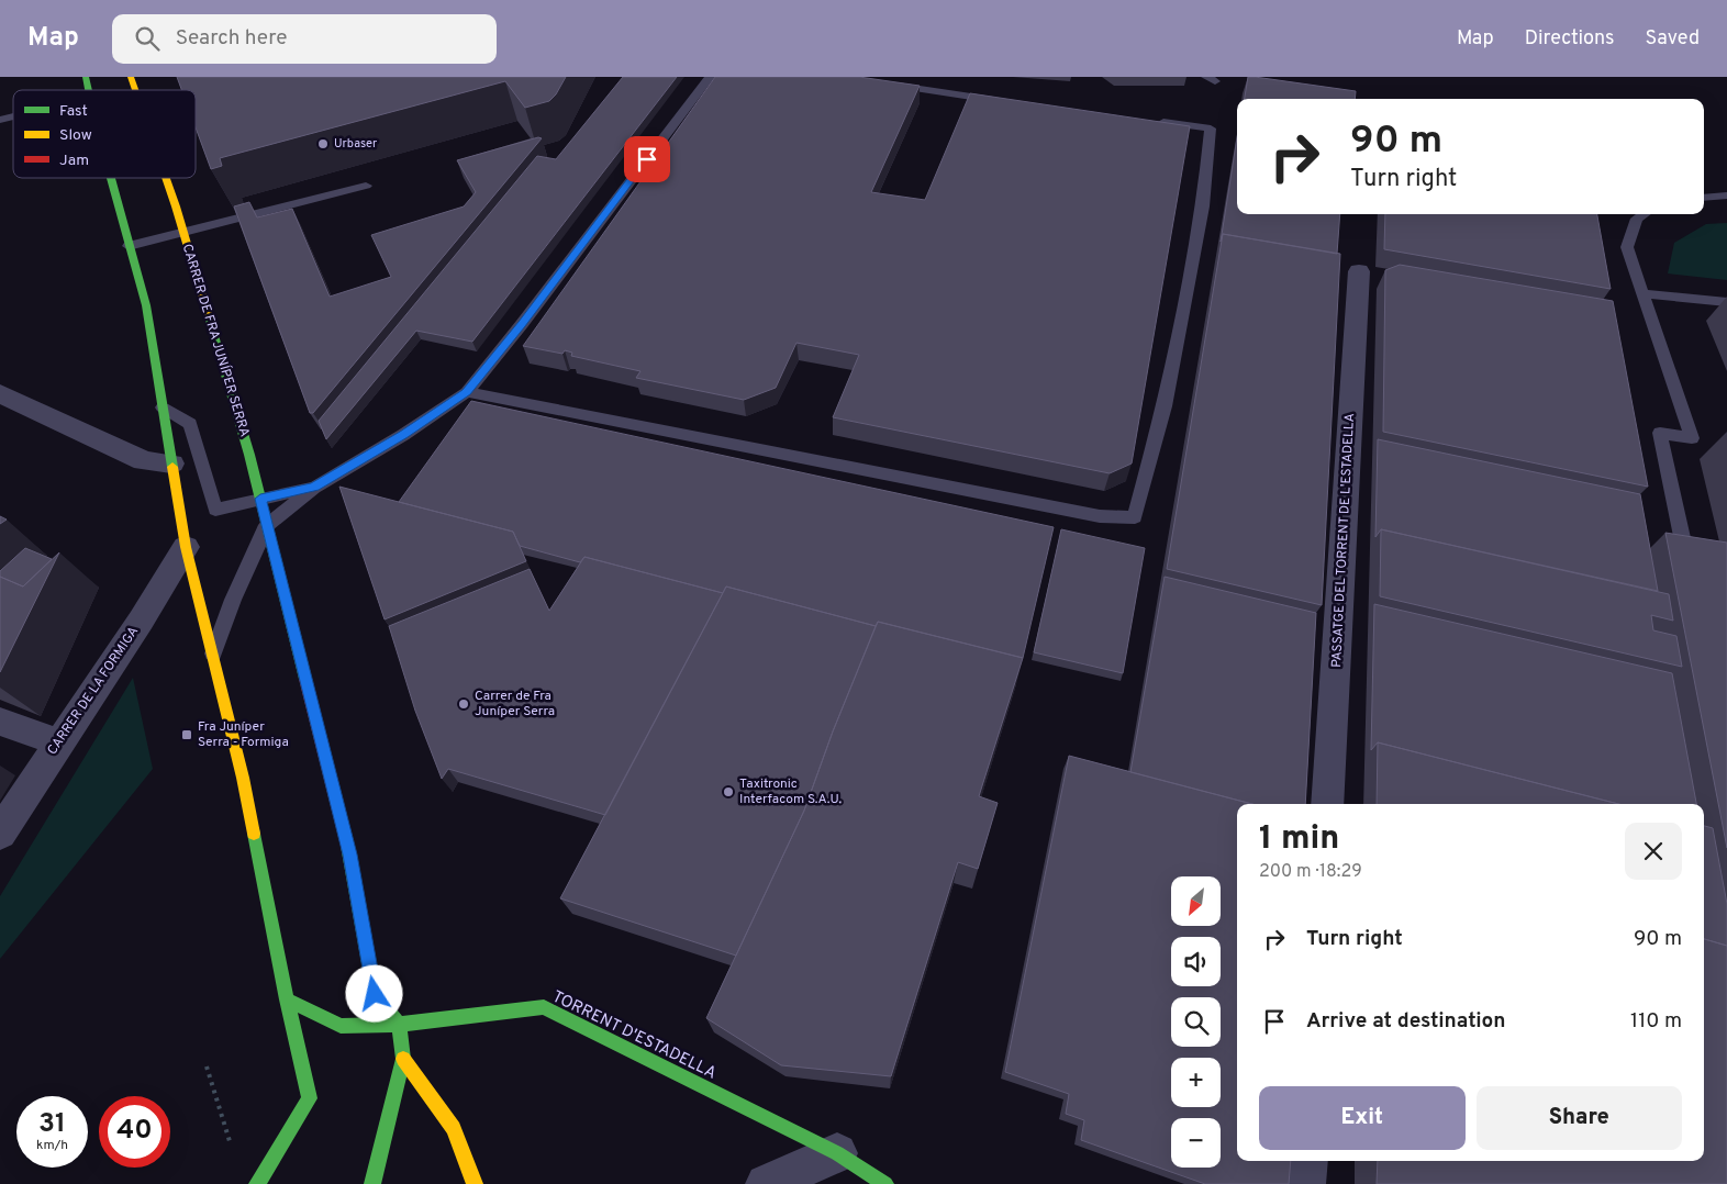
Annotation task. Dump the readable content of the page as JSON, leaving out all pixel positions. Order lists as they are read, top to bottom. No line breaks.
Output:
{"streets":{"street":["CARRER DE FRA JUNÍPER SERRA","PASSATGE DEL TORRENT DE L'ESTADELLA","CARRER DE LA FORMIGA","TORRENT D'ESTADELLA"]},"crossings":[["CARRER DE FRA JUNÍPER SERRA","TORRENT D'ESTADELLA"]],"places":{"other":["Urbaser","Carrer de Fra Juníper Serra","Taxitronic Interfacom S.A.U."],"transit":["Fra Juníper Serra - Formiga"]},"legend":["Fast","Slow","Jam"],"north":"bottom left","page":{"header":"Map","search":"Search here","nav":["Map","Directions","Saved"],"turn":["90 m","Turn right"],"heading":["1 min","200 m · 18:29"],"map_buttons":["+","−"],"list":[{"name":"Turn right","value":"90 m"},{"name":"Arrive at destination","value":"110 m"}],"buttons":["Exit","Share"],"speed":"31 km/h","limit":"40"}}
